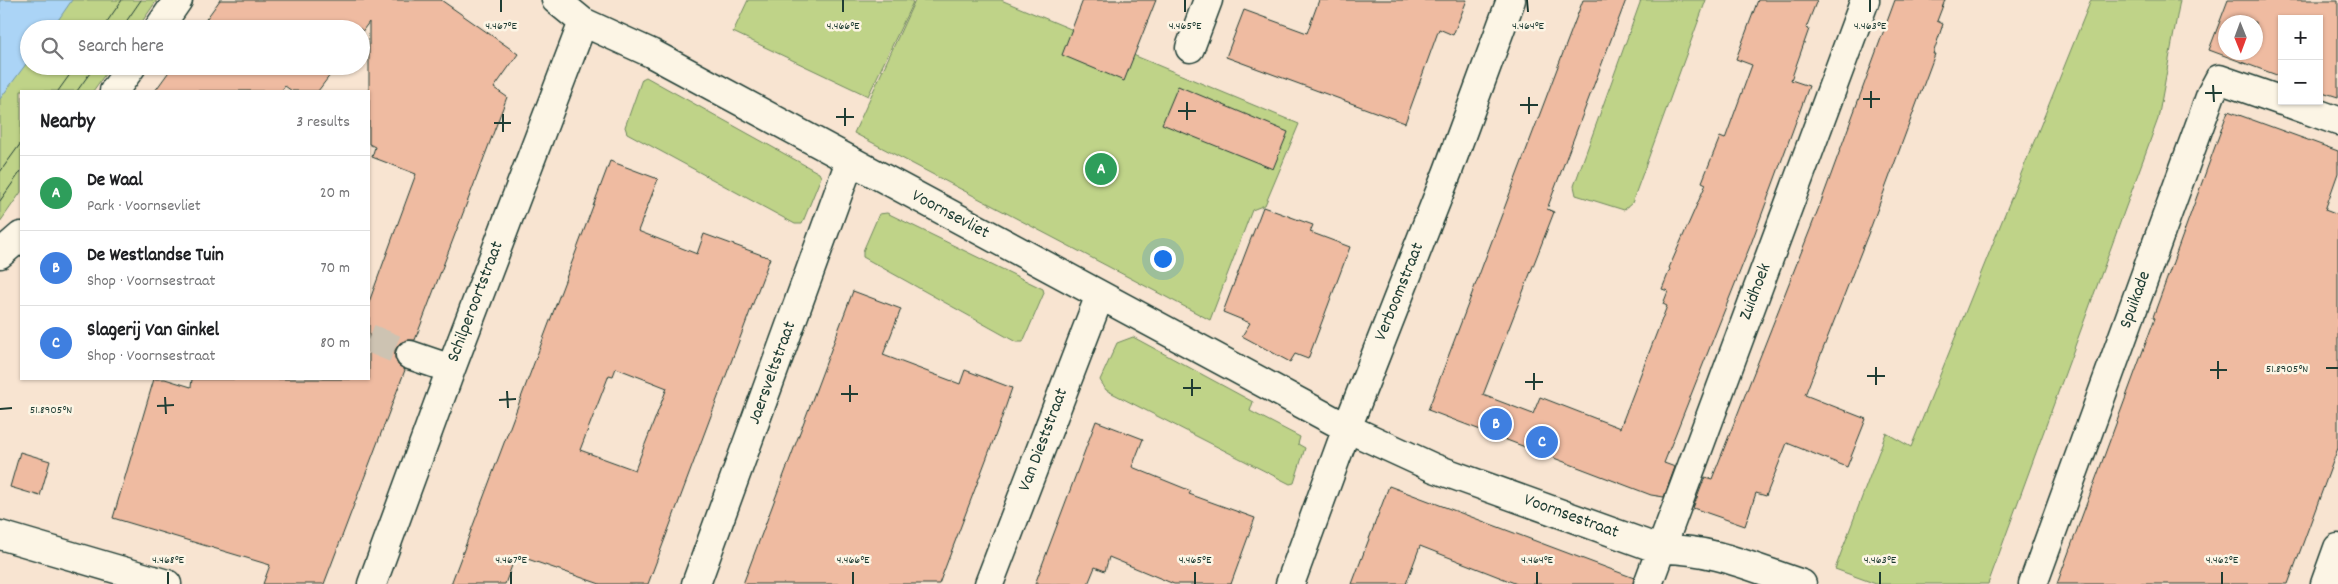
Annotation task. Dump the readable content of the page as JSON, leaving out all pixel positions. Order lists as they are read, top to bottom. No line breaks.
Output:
{"streets":{"street":["Voornsevliet","Verboomstraat","Zuidhoek","Spuikade","Schilperoortstraat","Jaersveltstraat","Van Dieststraat","Voornsestraat"]},"crossings":[["Voornsevliet","Verboomstraat"],["Voornsevliet","Schilperoortstraat"],["Voornsevliet","Jaersveltstraat"],["Voornsevliet","Van Dieststraat"],["Voornsevliet","Voornsestraat"],["Verboomstraat","Voornsestraat"],["Zuidhoek","Voornsestraat"]],"north":"bottom","page":{"map_buttons":["+","−"],"search":"Search here","heading":["Nearby","3 results"],"pins":["A","B","C"],"list":[{"mark":"A","name":"De Waal","note":"Park · Voornsevliet","value":"20 m"},{"mark":"B","name":"De Westlandse Tuin","note":"Shop · Voornsestraat","value":"70 m"},{"mark":"C","name":"Slagerij Van Ginkel","note":"Shop · Voornsestraat","value":"80 m"}]},"coordinates":["4.467°E","4.466°E","4.465°E","4.464°E","4.463°E","51.8905°N","4.468°E","4.462°E"]}
